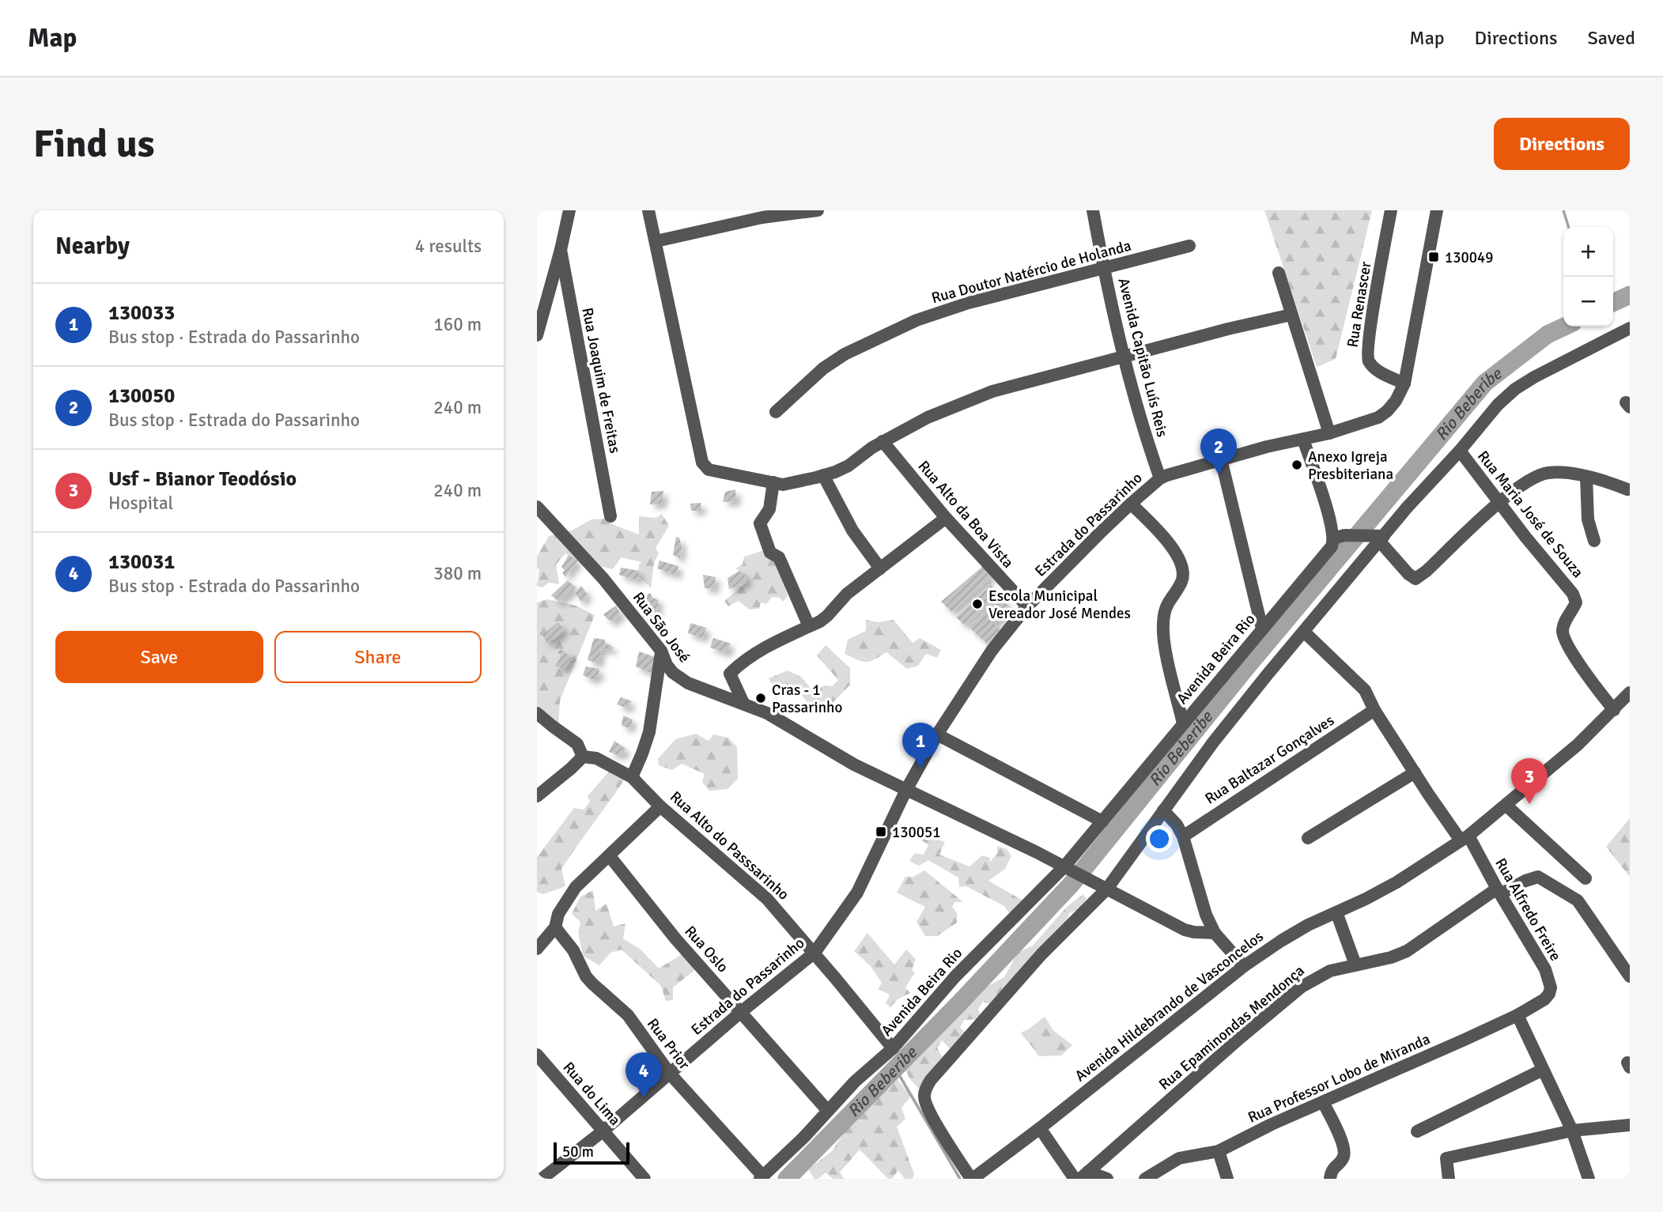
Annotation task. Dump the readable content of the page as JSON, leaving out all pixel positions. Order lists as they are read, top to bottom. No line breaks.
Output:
{"streets":{"street":["Rua Doutor Natércio de Holanda","Rua Renascer","Avenida Capitão Luís Reis","Rua Joaquim de Freitas","Rua Alto da Boa Vista","Rua Maria José de Souza","Estrada do Passarinho","Rua São José","Avenida Beira Rio","Rua Baltazar Gonçalves","Rua Alto do Passsarinho","Rua Alfredo Freire","Rua Oslo","Avenida Hildebrando de Vasconcelos","Rua Epaminondas Mendonça","Rua Prior","Rua Professor Lobo de Miranda","Rua do Lima"]},"crossings":[["Rua Doutor Natércio de Holanda","Avenida Capitão Luís Reis"],["Rua Renascer","Estrada do Passarinho"],["Avenida Capitão Luís Reis","Estrada do Passarinho"],["Rua Alto da Boa Vista","Estrada do Passarinho"],["Rua Maria José de Souza","Avenida Hildebrando de Vasconcelos"],["Estrada do Passarinho","Rua São José"],["Estrada do Passarinho","Rua Alto do Passsarinho"],["Estrada do Passarinho","Rua Oslo"],["Estrada do Passarinho","Rua Prior"],["Estrada do Passarinho","Rua do Lima"],["Rua São José","Avenida Beira Rio"],["Avenida Beira Rio","Rua Alto do Passsarinho"],["Avenida Beira Rio","Rua Oslo"],["Avenida Beira Rio","Rua Prior"],["Rua Baltazar Gonçalves","Rua Alfredo Freire"],["Rua Alfredo Freire","Avenida Hildebrando de Vasconcelos"],["Rua Alfredo Freire","Rua Epaminondas Mendonça"],["Rua Alfredo Freire","Rua Professor Lobo de Miranda"]],"water":["Rio Beberibe"],"places":{"transit":["130049","130051"],"other":["Anexo Igreja Presbiteriana","Escola Municipal Vereador José Mendes","Cras - 1 Passarinho"]},"scale_bar":"50 m","page":{"header":"Map","nav":["Map","Directions","Saved"],"buttons":["Directions",["Save","Share"]],"title":"Find us","heading":["Nearby","4 results"],"map_buttons":["+","−"],"list":[{"mark":"1","name":"130033","note":"Bus stop · Estrada do Passarinho","value":"160 m"},{"mark":"2","name":"130050","note":"Bus stop · Estrada do Passarinho","value":"240 m"},{"mark":"3","name":"Usf - Bianor Teodósio","note":"Hospital","value":"240 m"},{"mark":"4","name":"130031","note":"Bus stop · Estrada do Passarinho","value":"380 m"}],"pins":["2","1","3","4"],"scale":"50 m"}}
